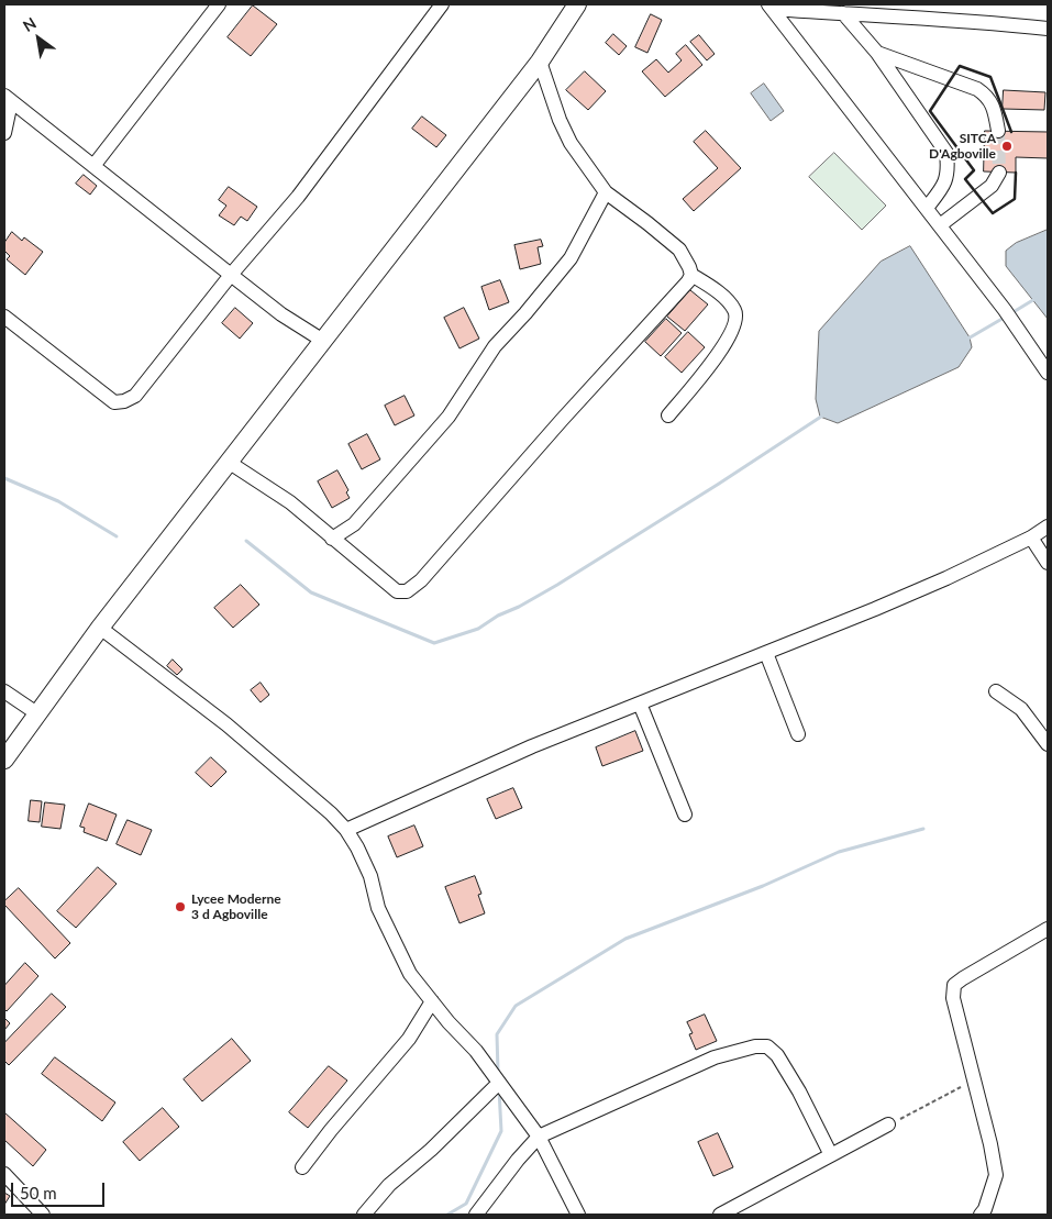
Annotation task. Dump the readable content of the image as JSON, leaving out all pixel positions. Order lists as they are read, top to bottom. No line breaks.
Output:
{"places":["SITCA D'Agboville","Lycee Moderne 3 d Agboville"],"scale_bar":"50 m","north":"top left"}
